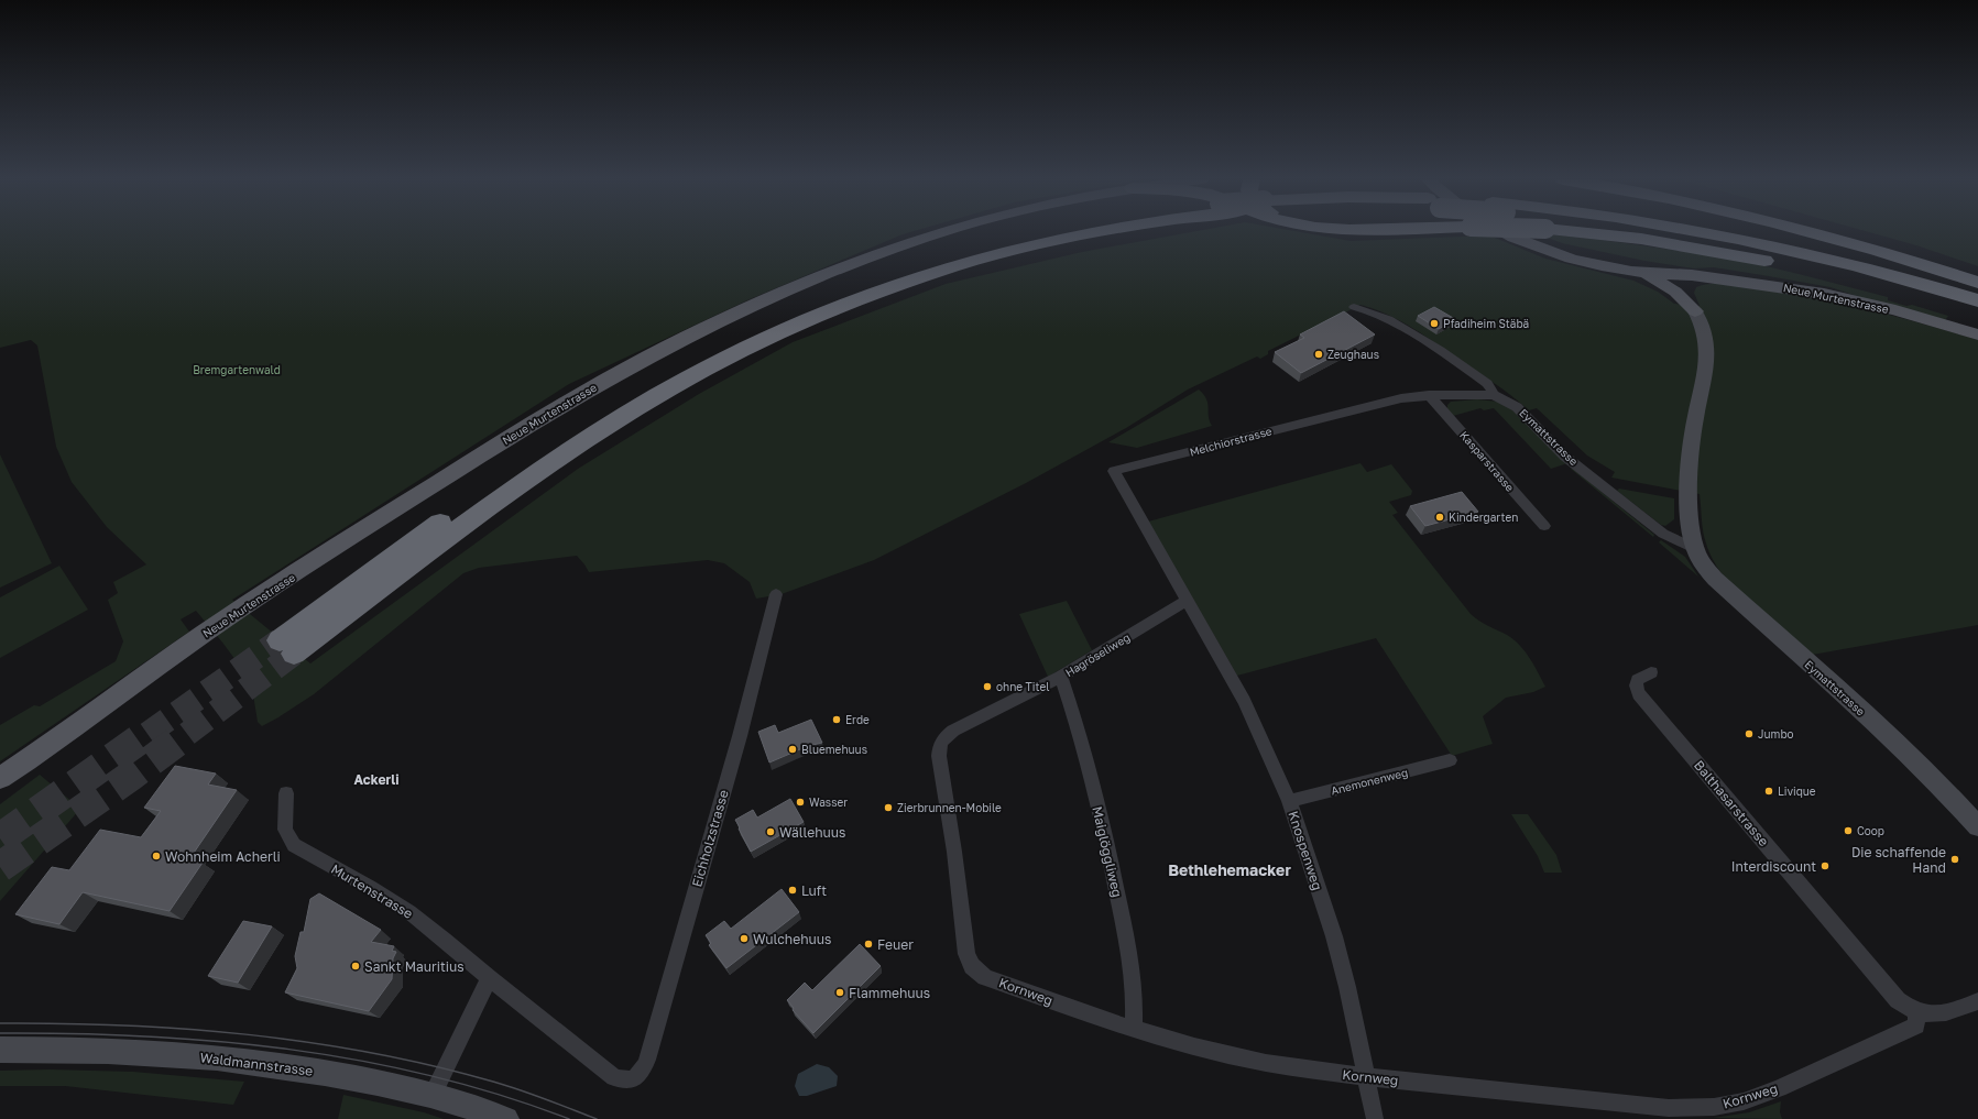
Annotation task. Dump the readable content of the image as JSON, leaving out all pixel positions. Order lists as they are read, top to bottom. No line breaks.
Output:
{"streets":{"main road":["Neue Murtenstrasse"],"street":["Eymattstrasse","Melchiorstrasse","Kasparstrasse","Hagröseliweg","Anemonenweg","Balthasarstrasse","Eichholzstrasse","Knospenweg","Maiglöggliweg","Murtenstrasse","Kornweg","Waldmannstrasse"]},"crossings":[["Eymattstrasse","Melchiorstrasse"],["Melchiorstrasse","Kasparstrasse"],["Melchiorstrasse","Hagröseliweg"],["Melchiorstrasse","Knospenweg"],["Hagröseliweg","Knospenweg"],["Hagröseliweg","Maiglöggliweg"],["Hagröseliweg","Kornweg"],["Anemonenweg","Knospenweg"],["Balthasarstrasse","Kornweg"],["Eichholzstrasse","Murtenstrasse"],["Knospenweg","Kornweg"],["Maiglöggliweg","Kornweg"]],"districts":["Ackerli","Bethlehemacker"],"parks":["Bremgartenwald"],"places":["Pfadiheim Stäbä","Zeughaus","Kindergarten","ohne Titel","Erde","Jumbo","Bluemehuus","Livique","Wasser","Zierbrunnen-Mobile","Coop","Wällehuus","Wohnheim Acherli","Die schaffende Hand","Interdiscount","Luft","Wulchehuus","Feuer","Sankt Mauritius","Flammehuus"]}
